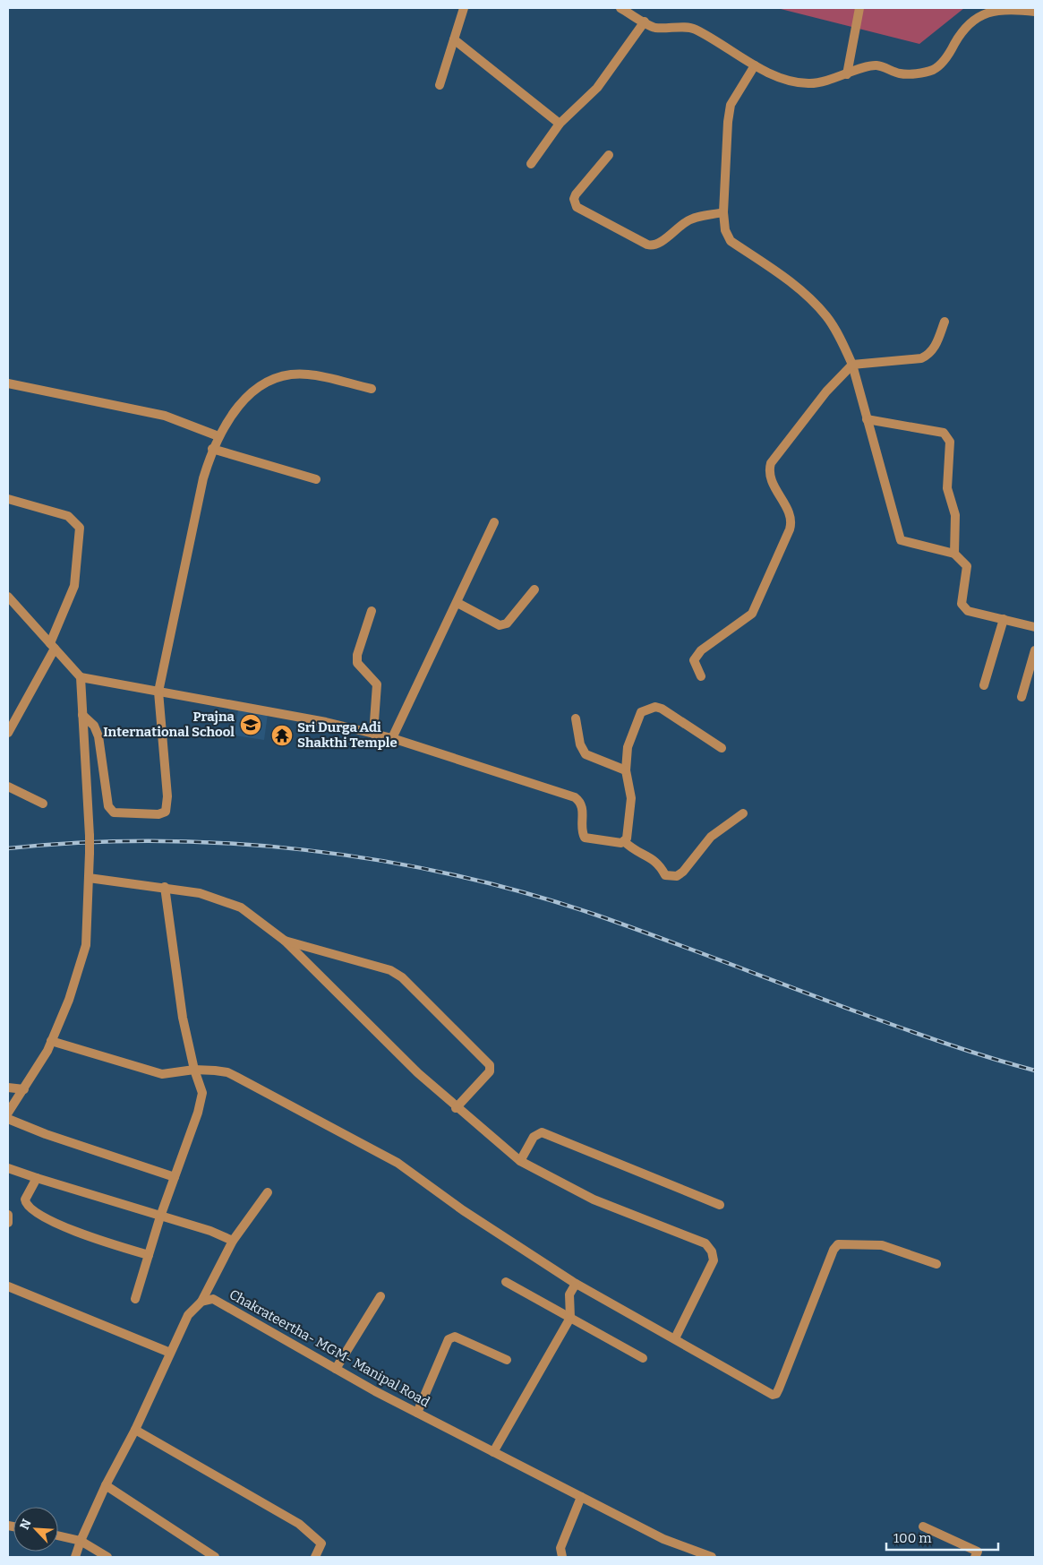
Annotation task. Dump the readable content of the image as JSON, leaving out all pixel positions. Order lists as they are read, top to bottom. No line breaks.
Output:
{"streets":{"street":["Chakrateertha- MGM- Manipal Road"]},"places":{"school or university":["Prajna International School"],"temple":["Sri Durga Adi Shakthi Temple"]},"scale_bar":"100 m","north":"top left"}
